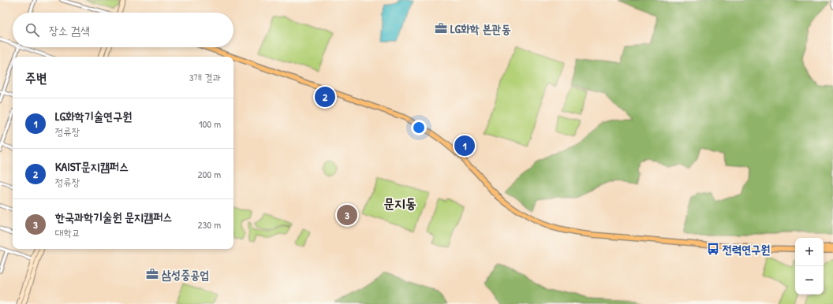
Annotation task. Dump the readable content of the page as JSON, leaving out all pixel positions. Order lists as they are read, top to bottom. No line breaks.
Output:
{"districts":["문지동"],"places":{"office":["LG화학 본관동","삼성중공업"],"bus stop":["전력연구원"]},"page":{"search":"장소 검색","heading":["주변","3개 결과"],"pins":["2","1","3"],"list":[{"mark":"1","name":"LG화학기술연구원","note":"정류장","value":"100 m"},{"mark":"2","name":"KAIST문지캠퍼스","note":"정류장","value":"200 m"},{"mark":"3","name":"한국과학기술원 문지캠퍼스","note":"대학교","value":"230 m"}],"map_buttons":["+","−"]}}
